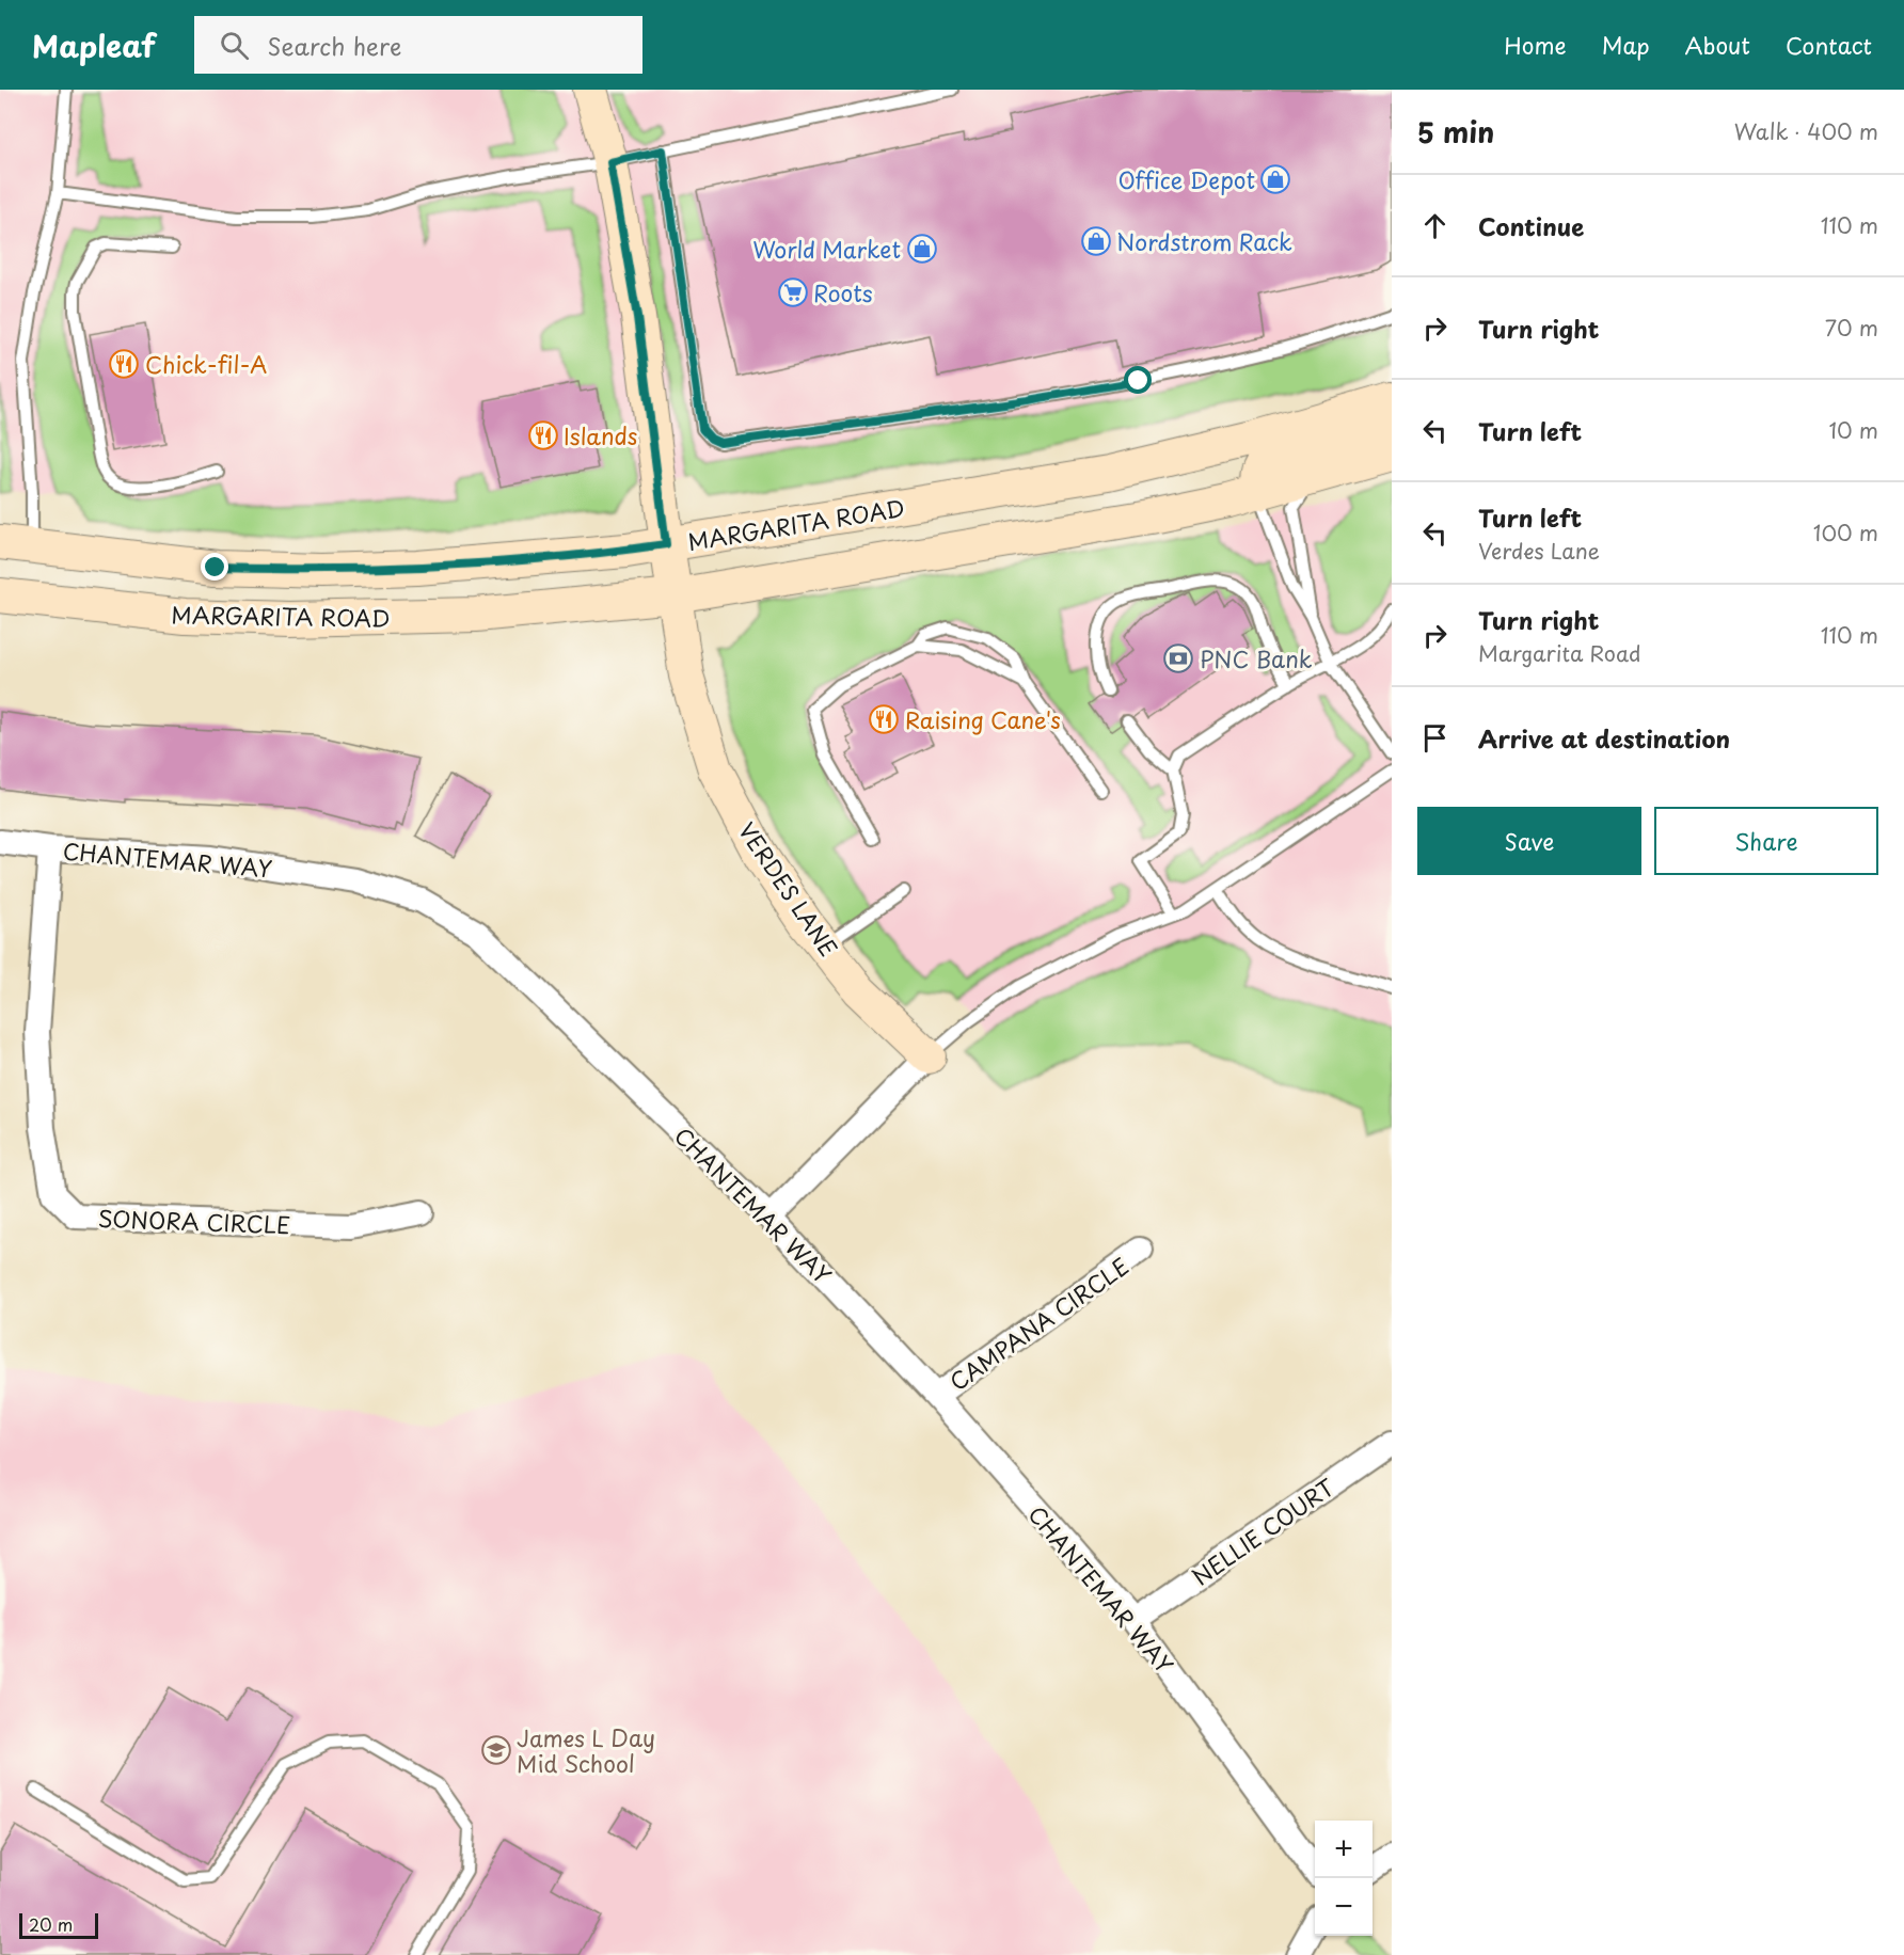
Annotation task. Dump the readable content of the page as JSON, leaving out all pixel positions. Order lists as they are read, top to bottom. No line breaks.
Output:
{"streets":{"main road":["MARGARITA ROAD","VERDES LANE"],"street":["CHANTEMAR WAY","SONORA CIRCLE","CAMPANA CIRCLE","NELLIE COURT"]},"crossings":[["MARGARITA ROAD","VERDES LANE"],["CHANTEMAR WAY","SONORA CIRCLE"],["CHANTEMAR WAY","CAMPANA CIRCLE"],["CHANTEMAR WAY","NELLIE COURT"]],"places":{"shop":["Office Depot","Nordstrom Rack","World Market"],"supermarket":["Roots"],"restaurant":["Chick-fil-A","Islands","Raising Cane's"],"bank":["PNC Bank"],"school or university":["James L Day Mid School"]},"scale_bar":"20 m","page":{"header":"Mapleaf","search":"Search here","nav":["Home","Map","About","Contact"],"heading":["5 min","Walk · 400 m"],"list":[["Continue","110 m"],["Turn right","70 m"],["Turn left","10 m"],["Turn left","Verdes Lane","100 m"],["Turn right","Margarita Road","110 m"],"Arrive at destination"],"buttons":["Save","Share"],"map_buttons":["+","−"],"scale":"20 m"}}
